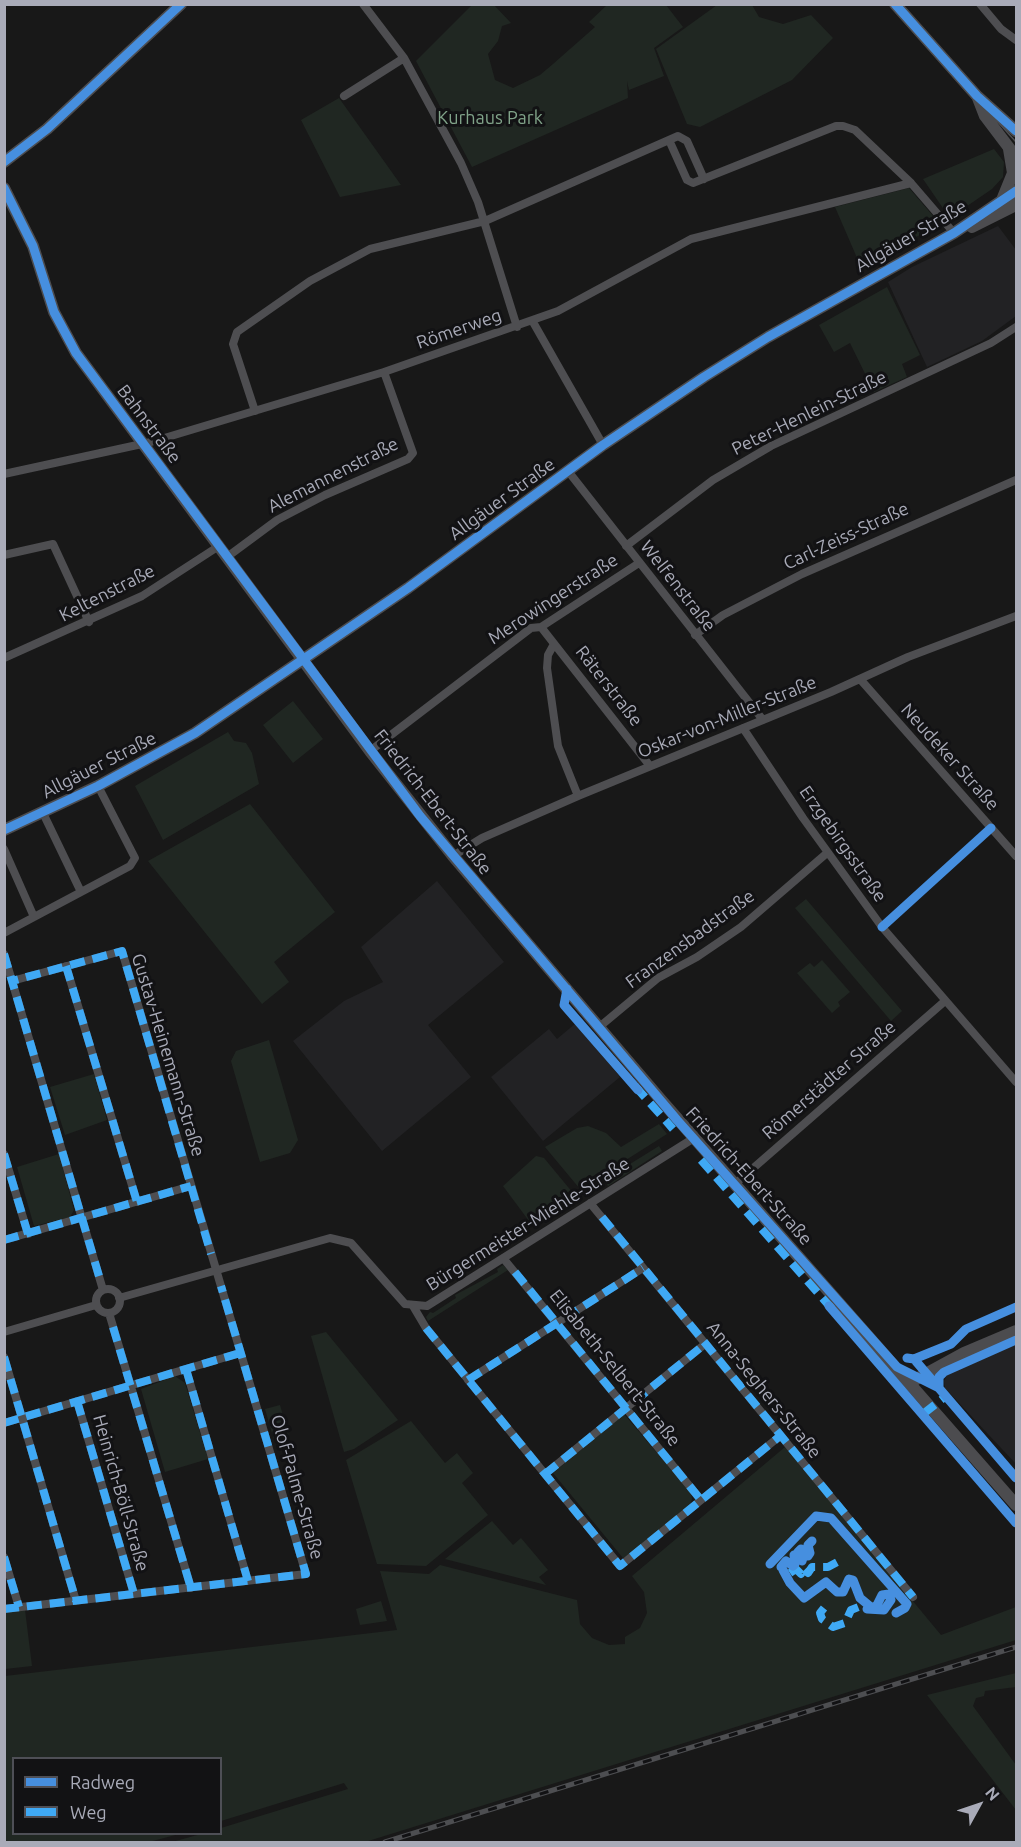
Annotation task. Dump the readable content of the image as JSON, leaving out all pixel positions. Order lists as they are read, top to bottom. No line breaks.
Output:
{"streets":{"street":["Allgäuer Straße","Römerweg","Peter-Henlein-Straße","Bahnstraße","Alemannenstraße","Carl-Zeiss-Straße","Welfenstraße","Keltenstraße","Merowingerstraße","Räterstraße","Oskar-von-Miller-Straße","Neudeker Straße","Friedrich-Ebert-Straße","Erzgebirgsstraße","Franzensbadstraße","Gustav-Heinemann-Straße","Römerstädter Straße","Bürgermeister-Miehle-Straße","Elisabeth-Selbert-Straße","Anna-Seghers-Straße","Olof-Palme-Straße","Heinrich-Böll-Straße"]},"crossings":[["Allgäuer Straße","Bahnstraße"],["Allgäuer Straße","Welfenstraße"],["Allgäuer Straße","Friedrich-Ebert-Straße"],["Römerweg","Bahnstraße"],["Römerweg","Alemannenstraße"],["Peter-Henlein-Straße","Welfenstraße"],["Bahnstraße","Alemannenstraße"],["Bahnstraße","Keltenstraße"],["Bahnstraße","Friedrich-Ebert-Straße"],["Carl-Zeiss-Straße","Welfenstraße"],["Welfenstraße","Merowingerstraße"],["Welfenstraße","Oskar-von-Miller-Straße"],["Merowingerstraße","Räterstraße"],["Merowingerstraße","Friedrich-Ebert-Straße"],["Räterstraße","Oskar-von-Miller-Straße"],["Oskar-von-Miller-Straße","Neudeker Straße"],["Oskar-von-Miller-Straße","Friedrich-Ebert-Straße"],["Oskar-von-Miller-Straße","Erzgebirgsstraße"],["Friedrich-Ebert-Straße","Franzensbadstraße"],["Friedrich-Ebert-Straße","Römerstädter Straße"],["Friedrich-Ebert-Straße","Bürgermeister-Miehle-Straße"],["Erzgebirgsstraße","Franzensbadstraße"],["Erzgebirgsstraße","Römerstädter Straße"],["Gustav-Heinemann-Straße","Bürgermeister-Miehle-Straße"],["Gustav-Heinemann-Straße","Olof-Palme-Straße"],["Bürgermeister-Miehle-Straße","Elisabeth-Selbert-Straße"],["Bürgermeister-Miehle-Straße","Anna-Seghers-Straße"],["Bürgermeister-Miehle-Straße","Olof-Palme-Straße"],["Olof-Palme-Straße","Heinrich-Böll-Straße"]],"parks":["Kurhaus Park"],"legend":["Radweg","Weg"],"north":"top right"}
